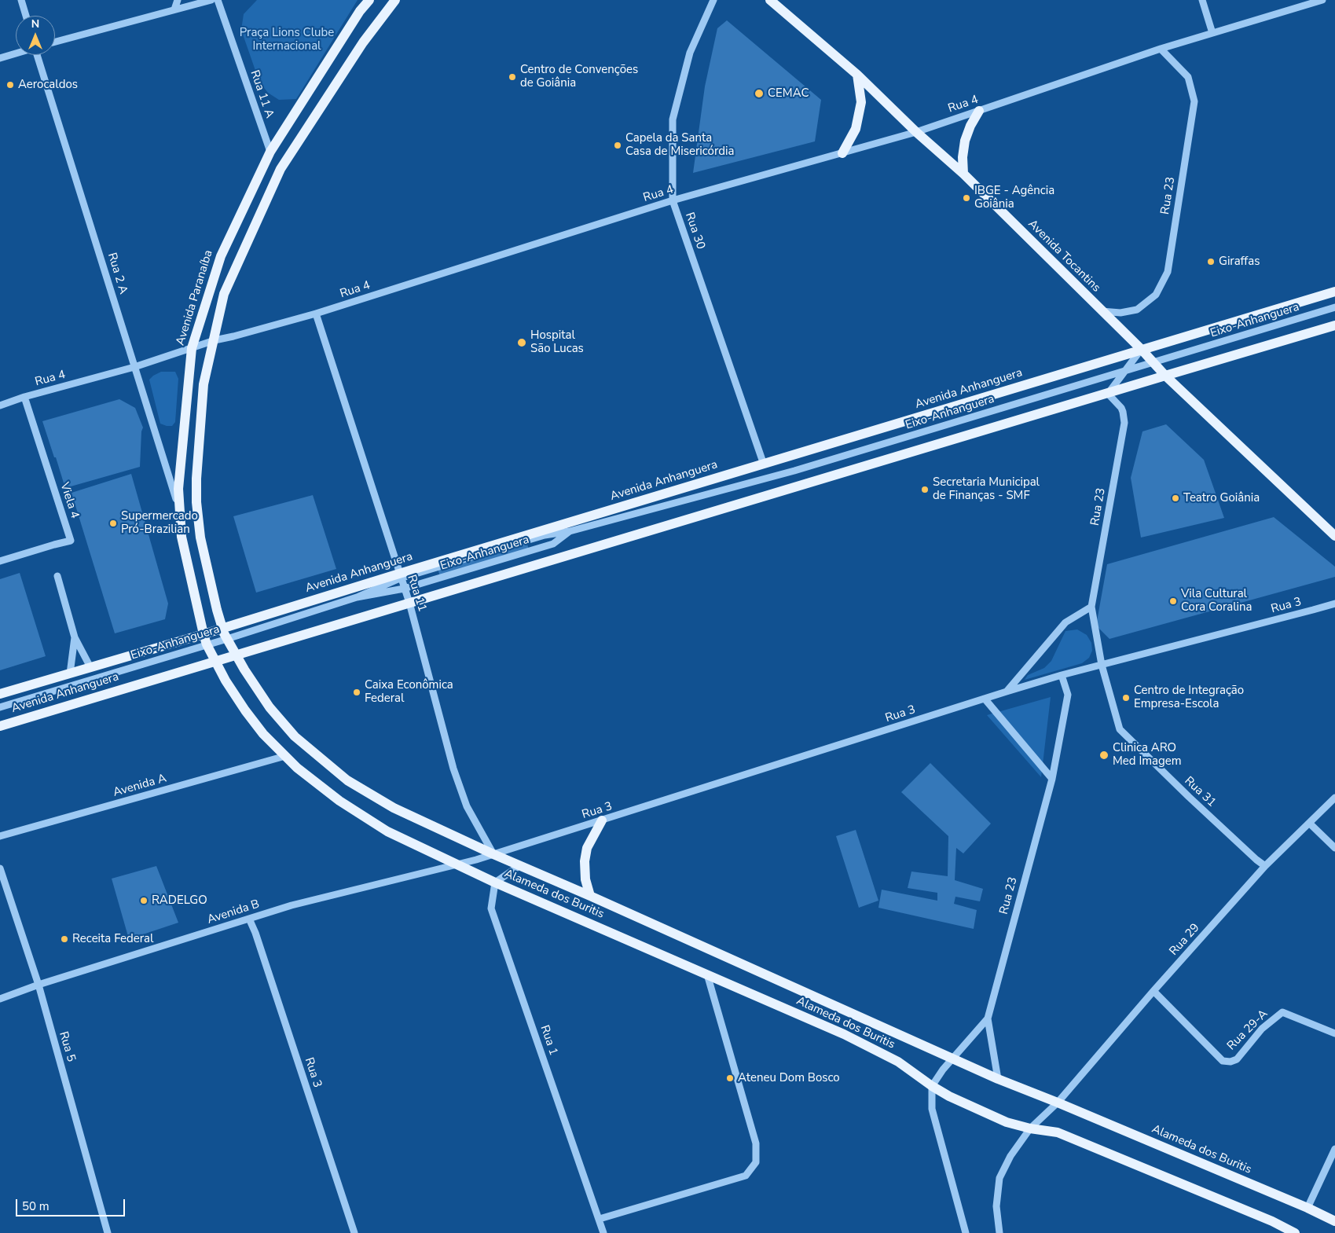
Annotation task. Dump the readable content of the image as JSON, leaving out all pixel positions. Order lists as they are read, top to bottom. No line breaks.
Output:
{"streets":{"main road":["Avenida Tocantins","Avenida Paranaíba","Avenida Anhanguera","Alameda dos Buritis"],"street":["Rua 11 A","Rua 4","Rua 23","Rua 30","Rua 2 A","Eixo-Anhanguera","Viela 4","Rua 11","Rua 3","Avenida A","Rua 31","Avenida B","Rua 29","Rua 29-A","Rua 1","Rua 5"]},"crossings":[["Rua 11 A","Avenida Paranaíba"],["Rua 4","Rua 23"],["Rua 4","Rua 30"],["Rua 4","Avenida Tocantins"],["Rua 4","Rua 2 A"],["Rua 4","Avenida Paranaíba"],["Rua 4","Viela 4"],["Rua 4","Rua 11"],["Rua 23","Avenida Tocantins"],["Rua 23","Avenida Anhanguera"],["Rua 23","Rua 3"],["Rua 23","Rua 31"],["Rua 23","Alameda dos Buritis"],["Rua 30","Avenida Anhanguera"],["Avenida Tocantins","Eixo-Anhanguera"],["Avenida Tocantins","Avenida Anhanguera"],["Rua 2 A","Avenida Paranaíba"],["Avenida Paranaíba","Eixo-Anhanguera"],["Avenida Paranaíba","Avenida Anhanguera"],["Avenida Paranaíba","Alameda dos Buritis"],["Eixo-Anhanguera","Avenida Anhanguera"],["Eixo-Anhanguera","Rua 11"],["Avenida Anhanguera","Rua 11"],["Avenida Anhanguera","Alameda dos Buritis"],["Rua 11","Rua 3"],["Rua 11","Alameda dos Buritis"],["Rua 3","Rua 31"],["Rua 3","Alameda dos Buritis"],["Rua 3","Avenida B"],["Avenida A","Alameda dos Buritis"],["Rua 31","Rua 29"],["Alameda dos Buritis","Avenida B"],["Alameda dos Buritis","Rua 29"],["Alameda dos Buritis","Rua 1"],["Avenida B","Rua 5"],["Rua 29","Rua 29-A"]],"parks":["Praça Lions Clube Internacional"],"places":["Centro de Convenções de Goiânia","Aerocaldos","CEMAC","Capela da Santa Casa de Misericórdia","IBGE - Agência Goiânia","Giraffas","Hospital São Lucas","Secretaria Municipal de Finanças - SMF","Teatro Goiânia","Supermercado Pró-Brazilian","Vila Cultural Cora Coralina","Caixa Econômica Federal","Centro de Integração Empresa-Escola","Clinica ARO Med Imagem","RADELGO","Receita Federal","Ateneu Dom Bosco"],"scale_bar":"50 m","north":"top"}
